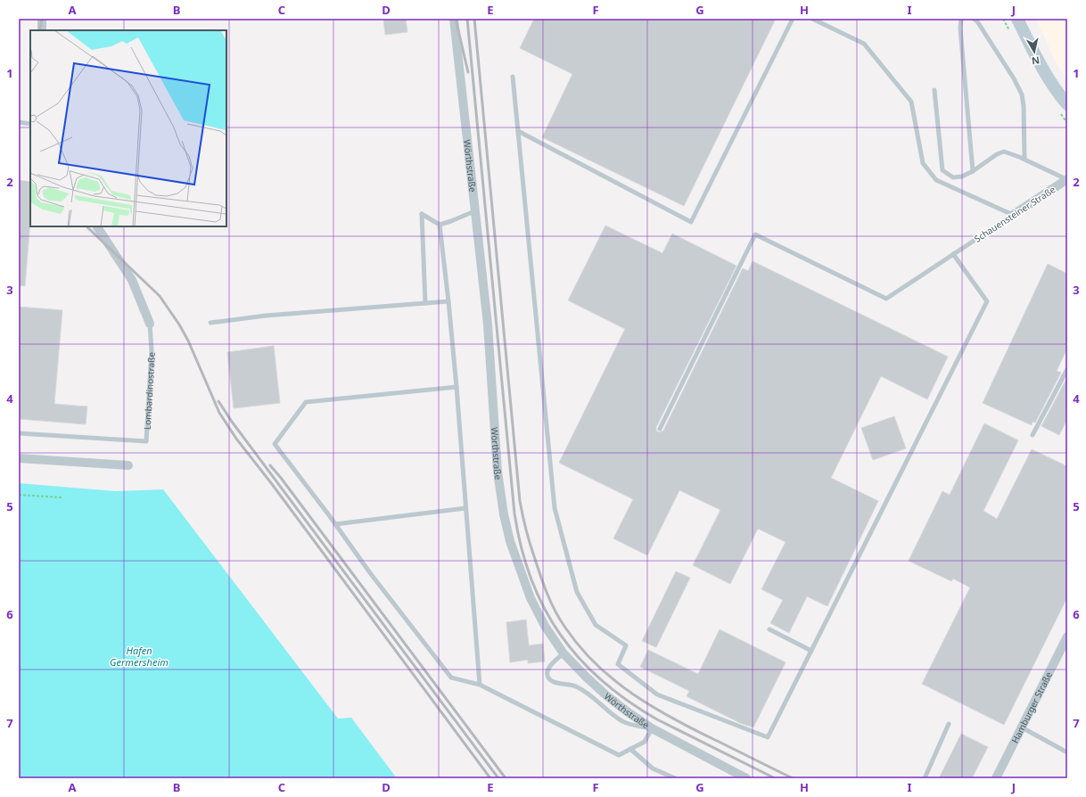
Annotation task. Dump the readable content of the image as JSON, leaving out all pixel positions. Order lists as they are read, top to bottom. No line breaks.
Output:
{"streets":{"street":["Wörthstraße","Schauensteiner Straße","Lombardinostraße","Hamburger Straße"]},"water":["Hafen Germersheim"],"north":"bottom","grid":{"columns":["A","B","C","D","E","F","G","H","I","J"],"rows":["1","2","3","4","5","6","7"]}}
